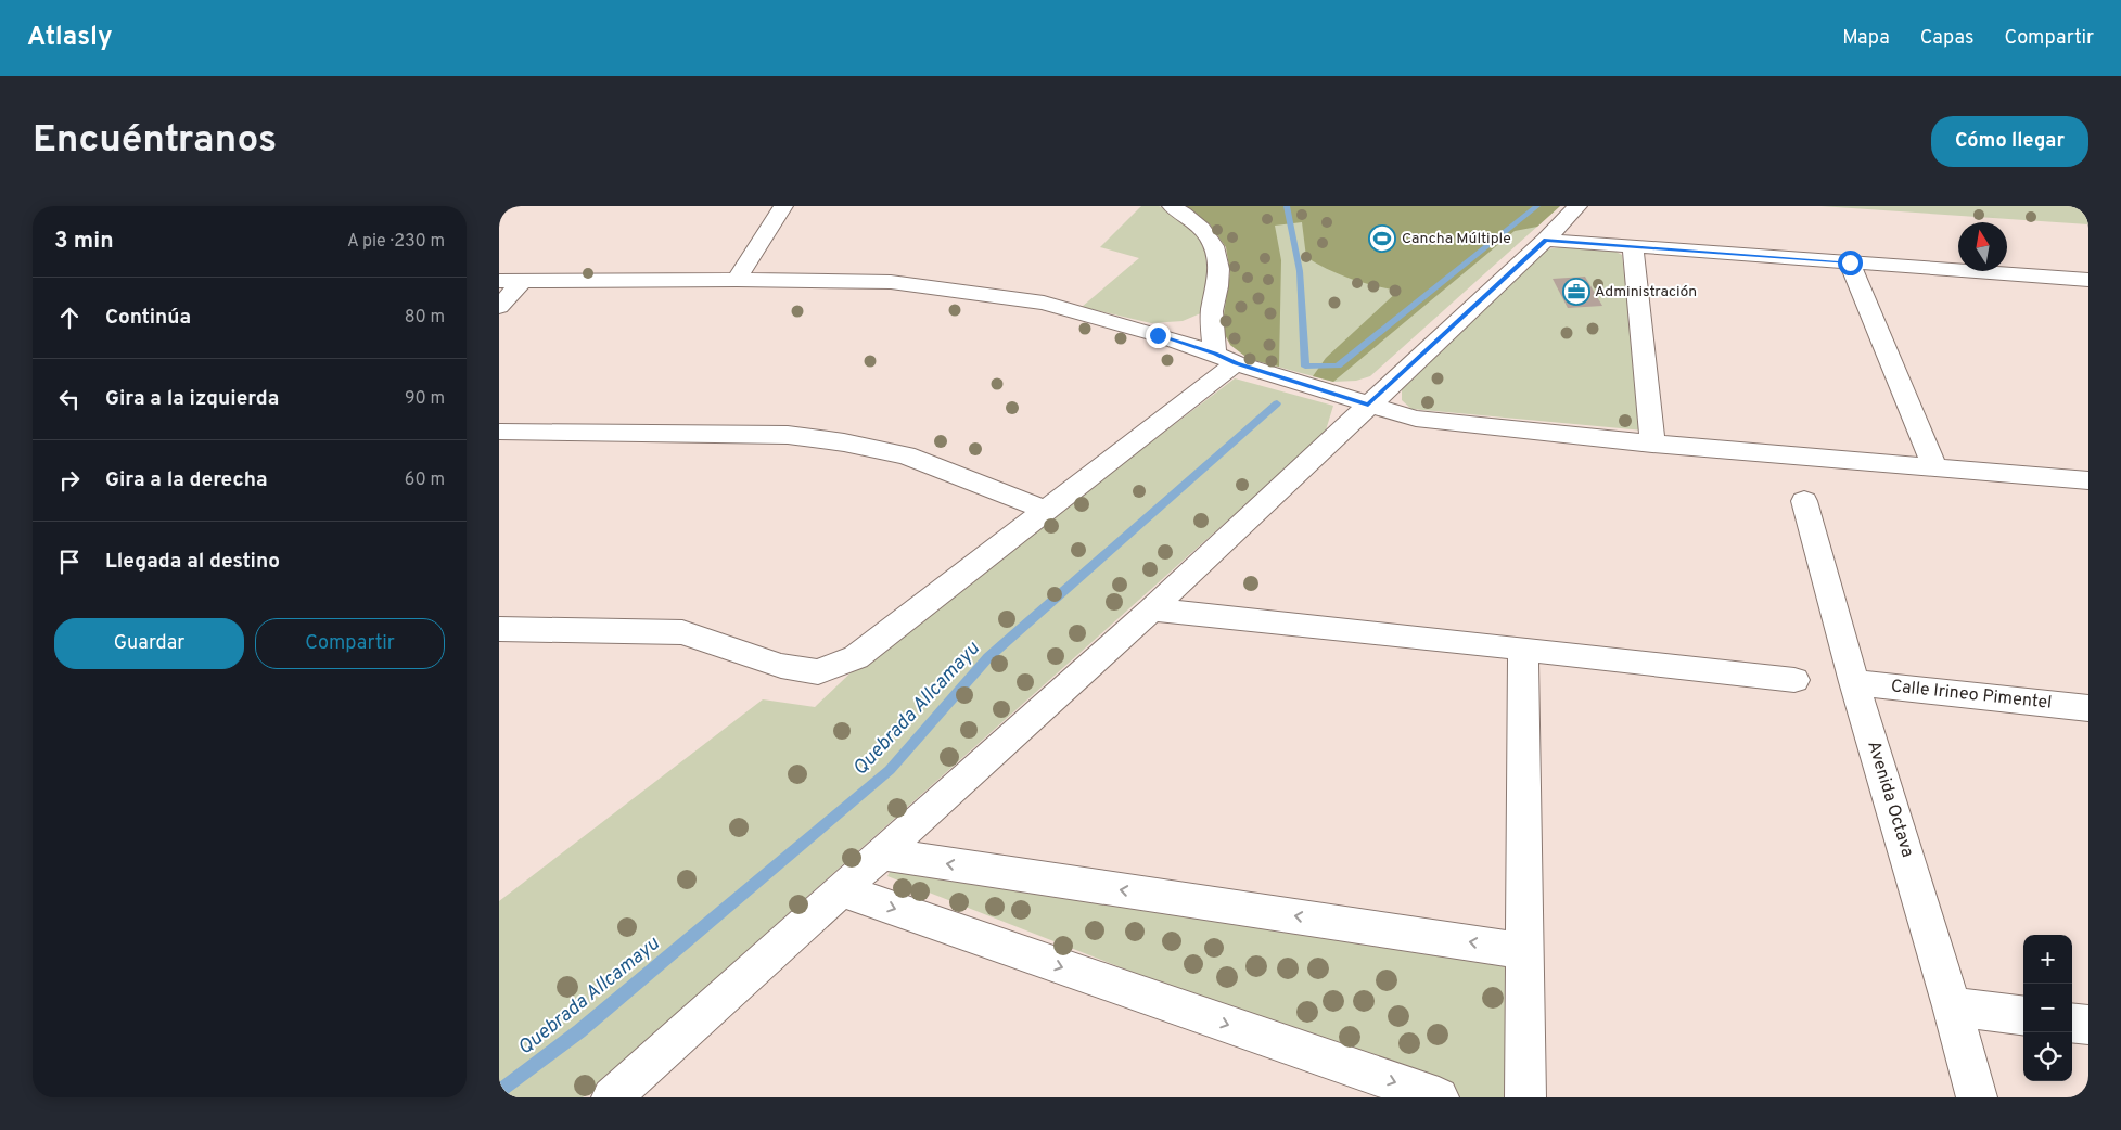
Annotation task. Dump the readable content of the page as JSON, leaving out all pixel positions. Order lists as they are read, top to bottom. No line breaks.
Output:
{"streets":{"street":["Calle Irineo Pimentel","Avenida Octava"]},"crossings":[["Calle Irineo Pimentel","Avenida Octava"]],"water":["Quebrada Allcamayu"],"places":{"sports":["Cancha Múltiple"],"office":["Administración"]},"north":"top","page":{"header":"Atlasly","nav":["Mapa","Capas","Compartir"],"buttons":["Cómo llegar",["Guardar","Compartir"]],"title":"Encuéntranos","heading":["3 min","A pie · 230 m"],"list":[["Continúa","80 m"],["Gira a la izquierda","90 m"],["Gira a la derecha","60 m"],"Llegada al destino"],"map_buttons":["+","−"]}}
